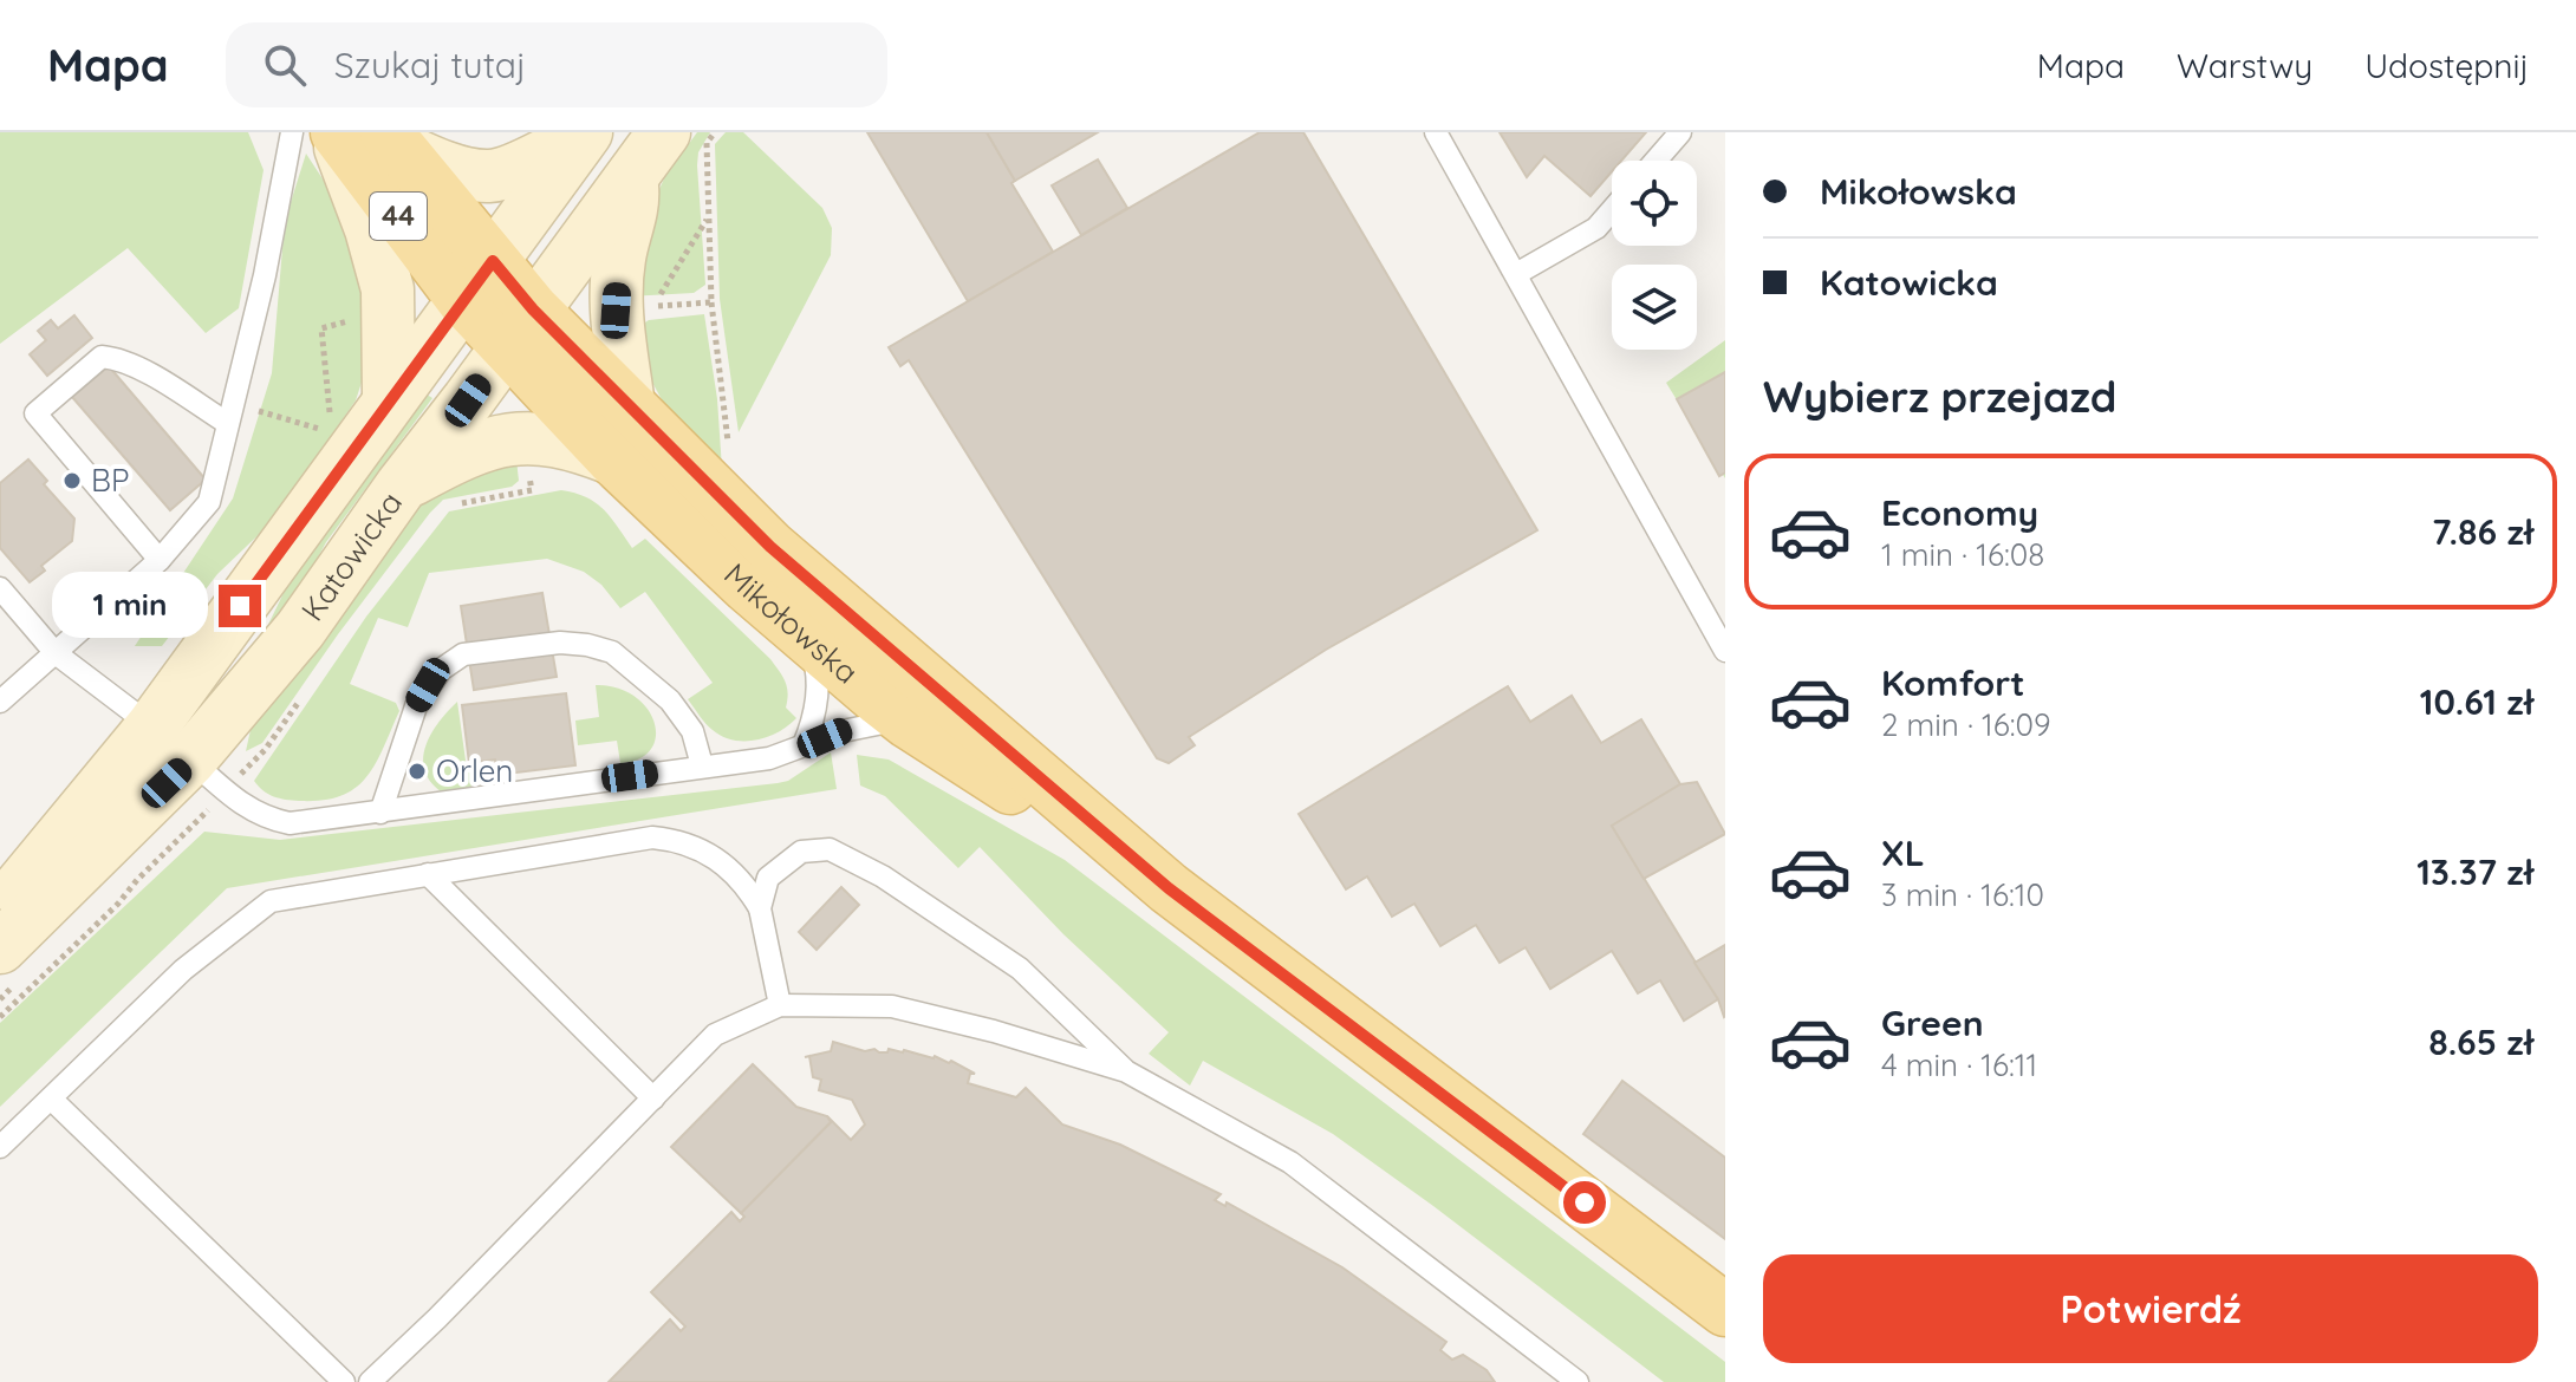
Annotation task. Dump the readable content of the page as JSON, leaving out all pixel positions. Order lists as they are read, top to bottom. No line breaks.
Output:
{"streets":{"main road":["44","Katowicka","Mikołowska"]},"crossings":[["44","Katowicka"],["44","Mikołowska"],["Katowicka","Mikołowska"]],"places":["BP","Orlen"],"page":{"header":"Mapa","search":"Szukaj tutaj","nav":["Mapa","Warstwy","Udostępnij"],"banner":["Mikołowska","Katowicka"],"heading":"Wybierz przejazd","list":[{"name":"Economy","note":"1 min · 16:08","value":"7.86 zł"},{"name":"Komfort","note":"2 min · 16:09","value":"10.61 zł"},{"name":"XL","note":"3 min · 16:10","value":"13.37 zł"},{"name":"Green","note":"4 min · 16:11","value":"8.65 zł"}],"bubble":"1 min","buttons":"Potwierdź"}}
